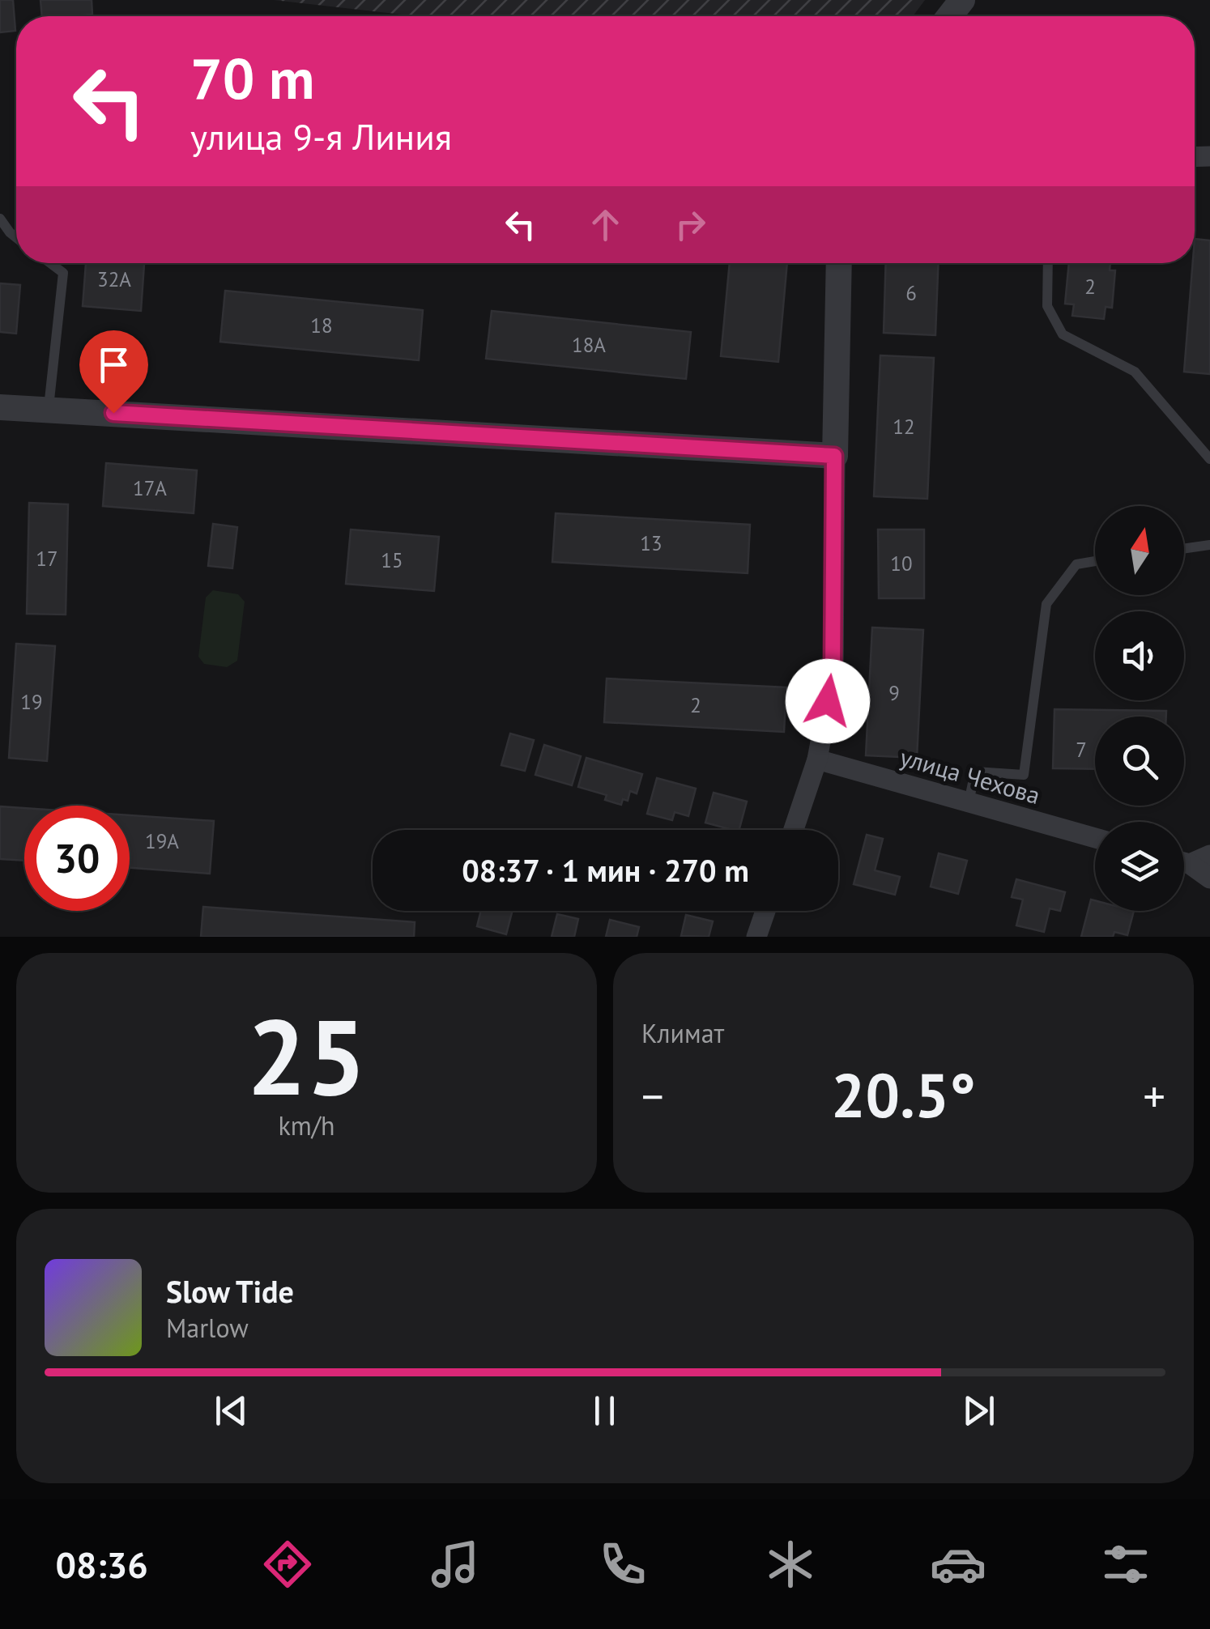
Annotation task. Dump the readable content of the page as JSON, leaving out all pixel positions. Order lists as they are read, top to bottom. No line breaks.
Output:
{"streets":{"street":["улица Чехова"]},"house_numbers":["32А","2","6","18","18А","12","17А","13","17","15","10","9","19","2","7","19А"],"north":"top","page":{"turn":["70 m","улица 9-я Линия"],"limit":"30","trip":"08:37 · 1 мин · 270 m","tile":[["25","km/h"],"Климат"],"heat":["−","20.5°","+"],"song":["Slow Tide","Marlow"],"tabs":"08:36"}}
